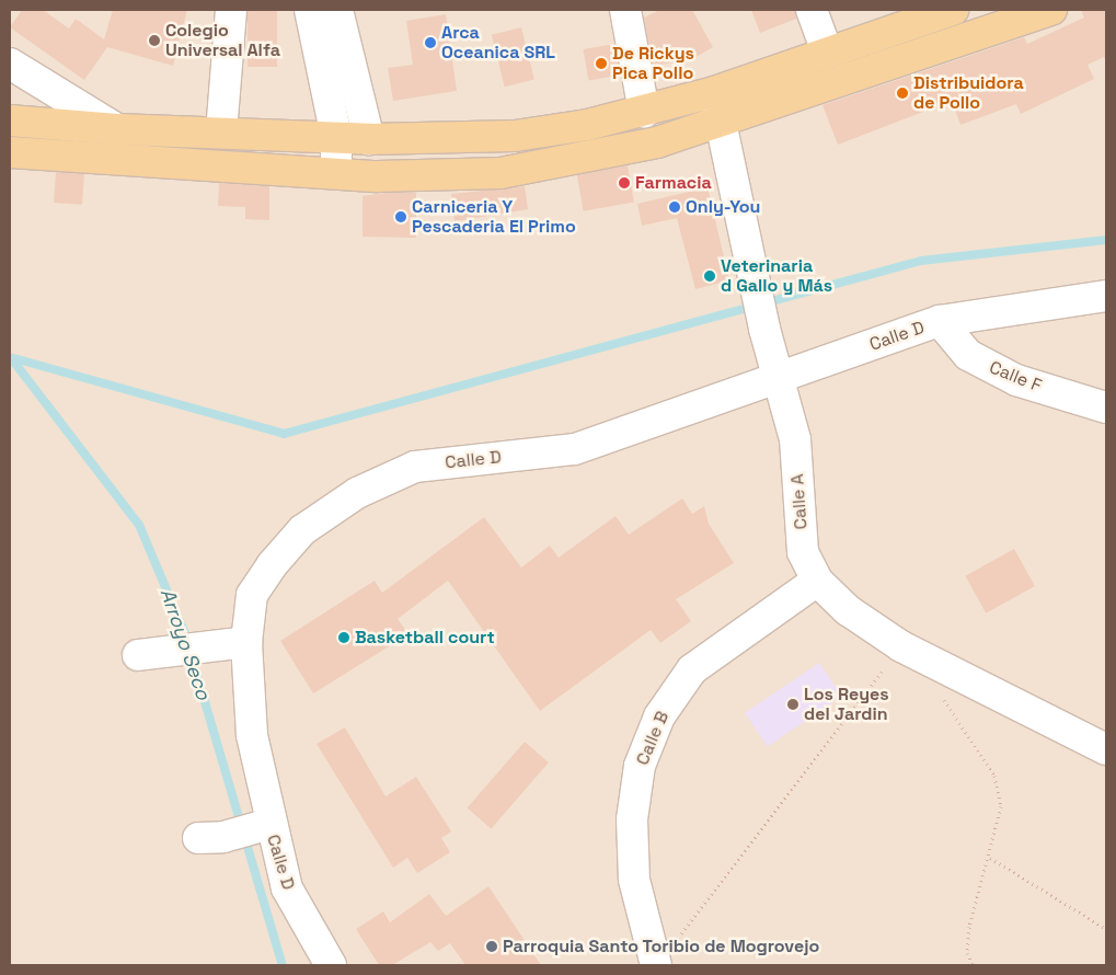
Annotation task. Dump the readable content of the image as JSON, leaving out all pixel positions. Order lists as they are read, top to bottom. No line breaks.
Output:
{"streets":{"street":["Calle D","Calle F","Calle A","Calle B"]},"crossings":[["Calle D","Calle F"],["Calle D","Calle A"],["Calle A","Calle B"]],"water":["Arroyo Seco"],"places":["Colegio Universal Alfa","Arca Oceanica SRL","De Rickys Pica Pollo","Distribuidora de Pollo","Farmacia","Only-You","Carniceria Y Pescaderia El Primo","Veterinaria d Gallo y Más","Basketball court","Los Reyes del Jardin","Parroquia Santo Toribio de Mogrovejo"]}
